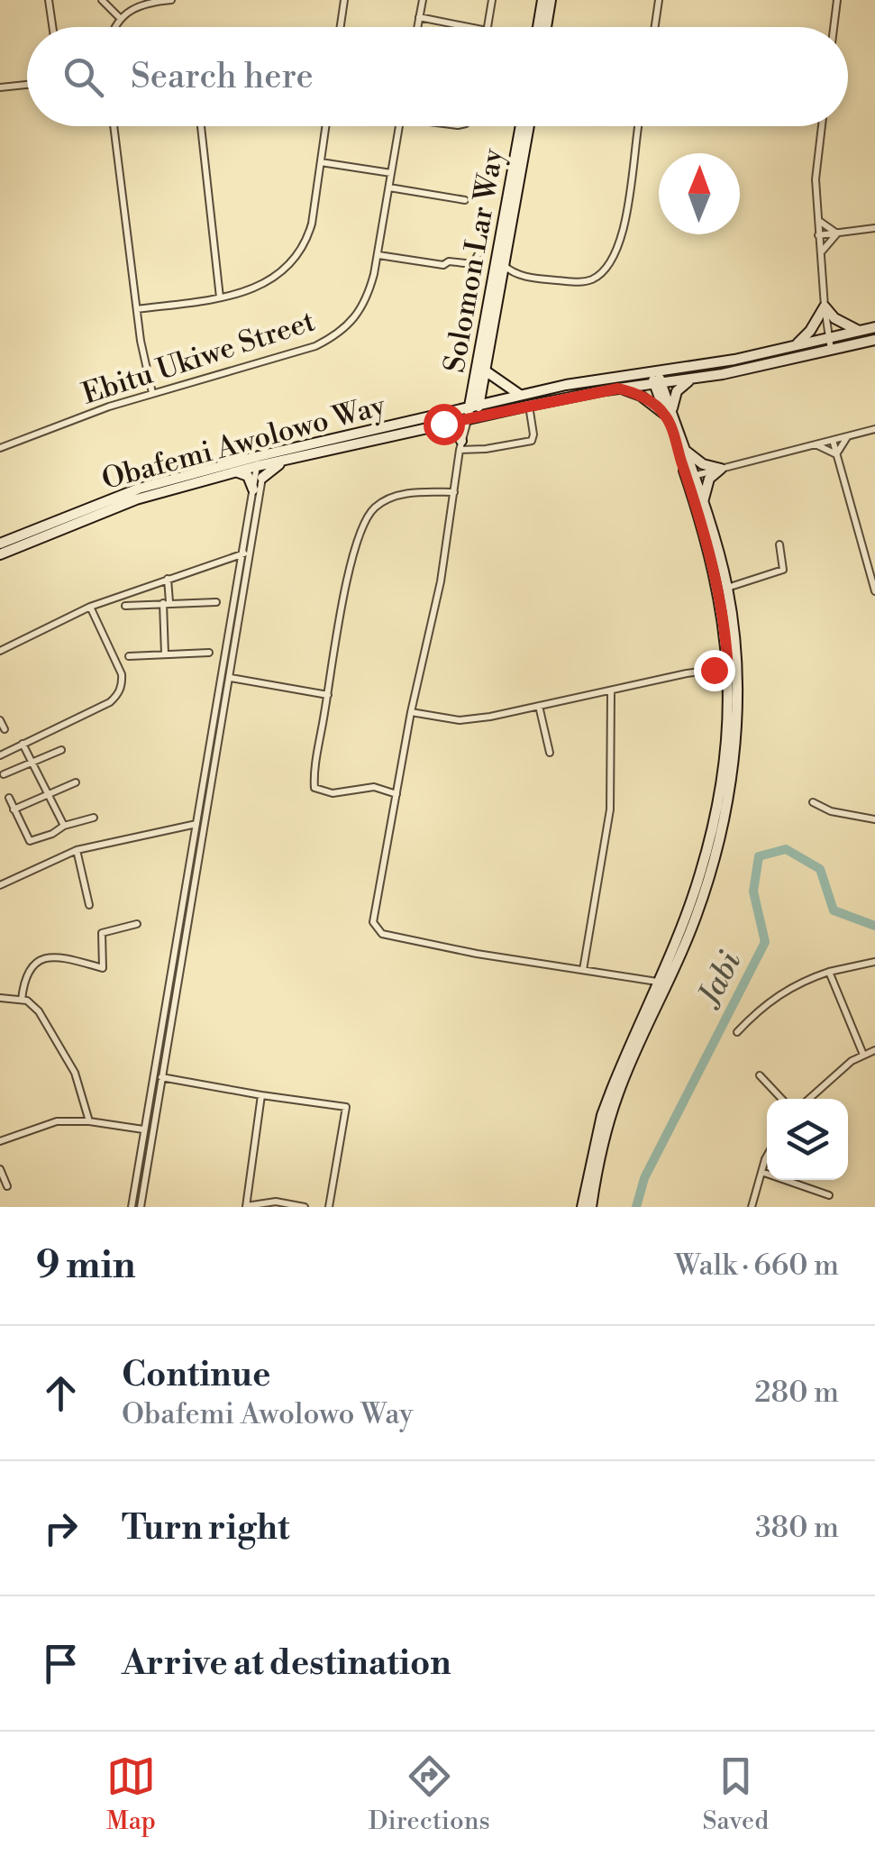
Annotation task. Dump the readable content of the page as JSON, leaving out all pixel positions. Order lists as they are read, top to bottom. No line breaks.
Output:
{"streets":{"main road":["Solomon Lar Way","Obafemi Awolowo Way"],"street":["Ebitu Ukiwe Street"]},"crossings":[["Solomon Lar Way","Obafemi Awolowo Way"]],"water":["Jabi"],"north":"top","page":{"search":"Search here","heading":["9 min","Walk · 660 m"],"list":[["Continue","Obafemi Awolowo Way","280 m"],["Turn right","380 m"],"Arrive at destination"],"nav":["Map","Directions","Saved"]}}
